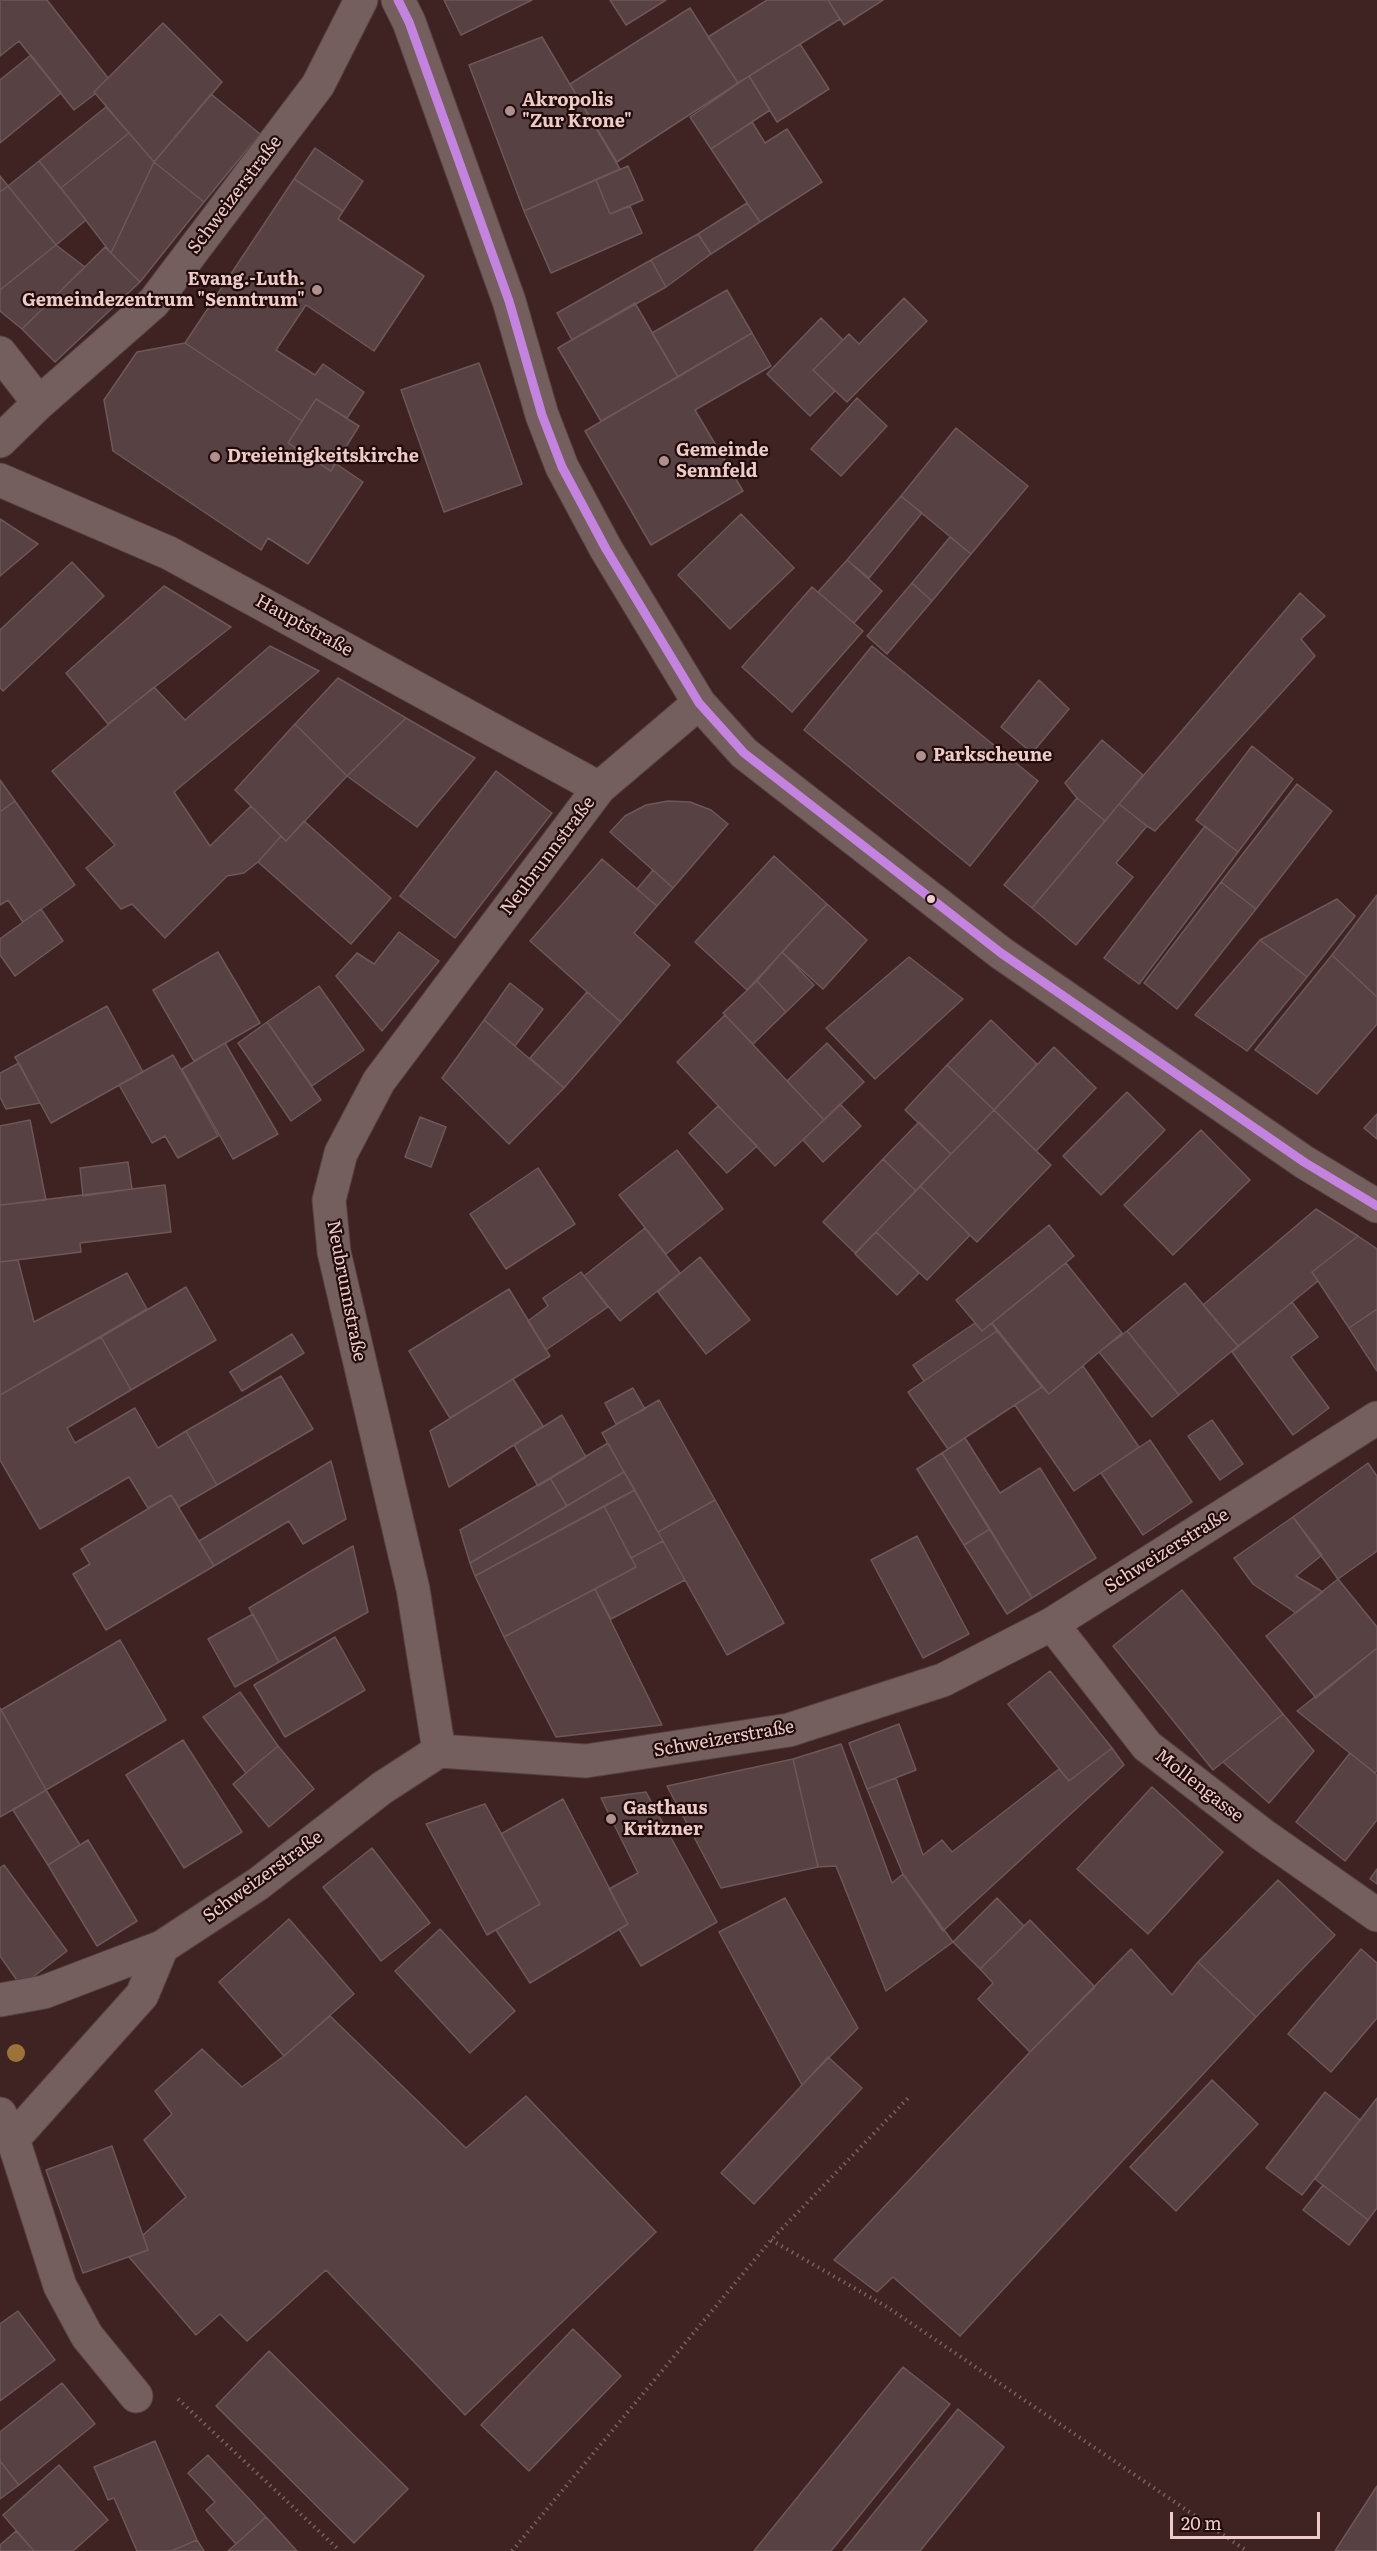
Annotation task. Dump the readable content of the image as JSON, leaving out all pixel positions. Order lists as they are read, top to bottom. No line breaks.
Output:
{"streets":{"street":["Schweizerstraße","Hauptstraße","Neubrunnstraße","Mollengasse"]},"crossings":[["Schweizerstraße","Neubrunnstraße"],["Schweizerstraße","Mollengasse"],["Hauptstraße","Neubrunnstraße"]],"places":["Akropolis \"Zur Krone\"","Evang.-Luth. Gemeindezentrum \"Senntrum\"","Dreieinigkeitskirche","Gemeinde Sennfeld","Parkscheune","Gasthaus Kritzner"],"scale_bar":"20 m"}
